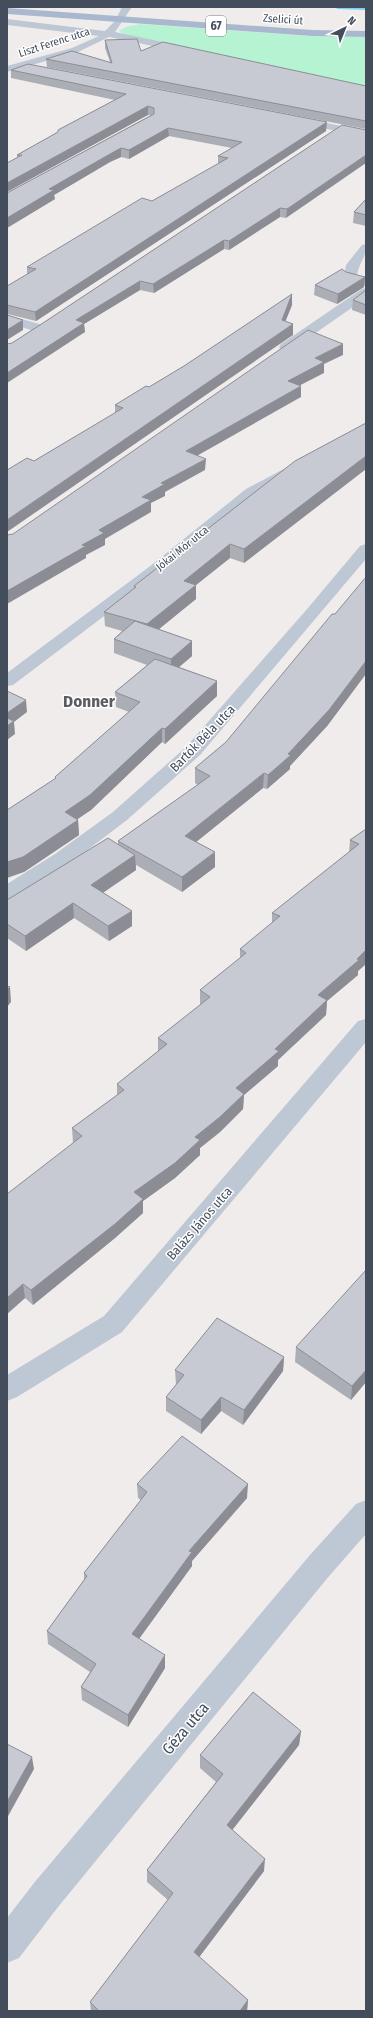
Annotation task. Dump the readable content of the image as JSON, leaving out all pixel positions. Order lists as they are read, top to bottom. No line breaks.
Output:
{"streets":{"main road":["Zselici út","67"],"street":["Liszt Ferenc utca","Jókai Mór utca","Bartók Béla utca","Balázs János utca","Géza utca"]},"crossings":[["Zselici út","Liszt Ferenc utca"]],"districts":["Donner"],"north":"top right"}
